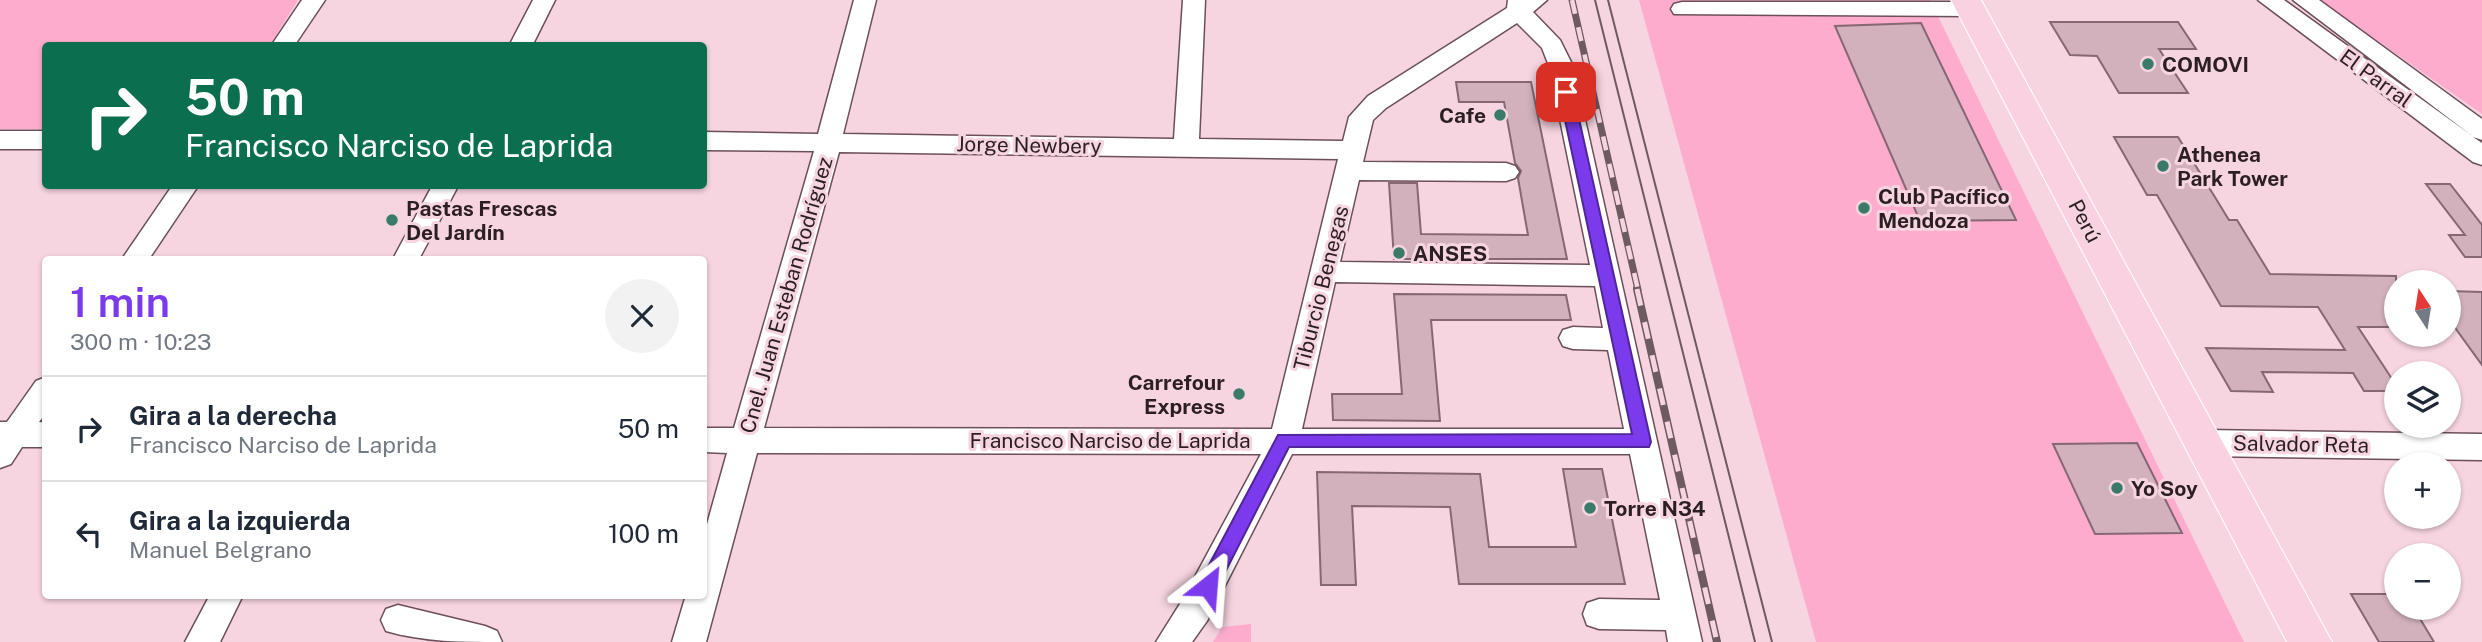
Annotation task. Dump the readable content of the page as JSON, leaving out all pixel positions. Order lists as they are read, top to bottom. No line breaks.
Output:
{"streets":{"main road":["Perú"],"street":["El Parral","Jorge Newbery","Tiburcio Benegas","Cnel. Juan Esteban Rodríguez","Francisco Narciso de Laprida","Salvador Reta"]},"crossings":[["Jorge Newbery","Tiburcio Benegas"],["Jorge Newbery","Cnel. Juan Esteban Rodríguez"],["Perú","Salvador Reta"],["Tiburcio Benegas","Francisco Narciso de Laprida"],["Cnel. Juan Esteban Rodríguez","Francisco Narciso de Laprida"]],"places":["COMOVI","Cafe","Athenea Park Tower","Club Pacífico Mendoza","Pastas Frescas Del Jardín","ANSES","Carrefour Express","Yo Soy","Torre N34"],"north":"top","page":{"turn":["50 m","Francisco Narciso de Laprida"],"heading":["1 min","300 m · 10:23"],"map_buttons":["+","−"],"list":[{"name":"Gira a la derecha","note":"Francisco Narciso de Laprida","value":"50 m"},{"name":"Gira a la izquierda","note":"Manuel Belgrano","value":"100 m"}]}}
